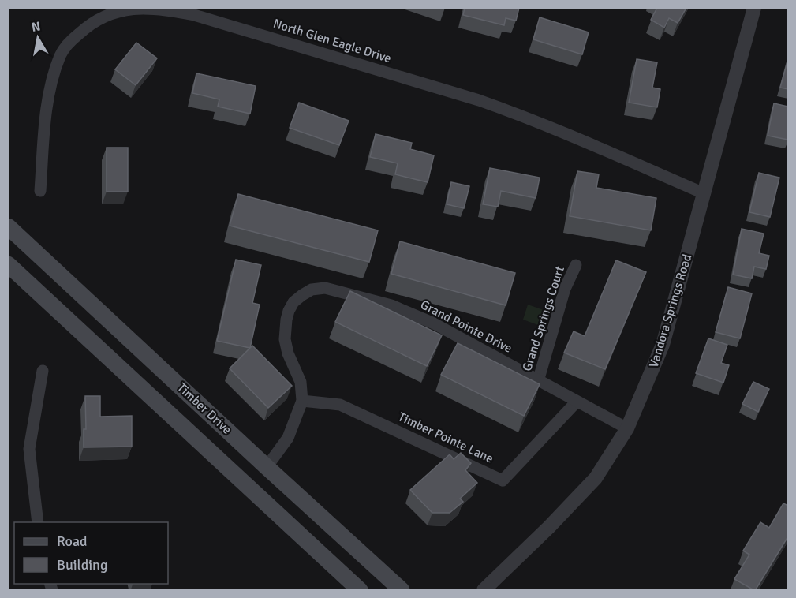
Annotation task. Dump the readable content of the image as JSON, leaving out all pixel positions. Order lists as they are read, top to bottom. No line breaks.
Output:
{"streets":{"main road":["Timber Drive"],"street":["North Glen Eagle Drive","Vandora Springs Road","Grand Springs Court","Grand Pointe Drive","Timber Pointe Lane"]},"crossings":[["North Glen Eagle Drive","Vandora Springs Road"],["Vandora Springs Road","Grand Pointe Drive"],["Grand Springs Court","Grand Pointe Drive"],["Grand Pointe Drive","Timber Drive"],["Grand Pointe Drive","Timber Pointe Lane"]],"legend":["Road","Building"],"north":"top"}
